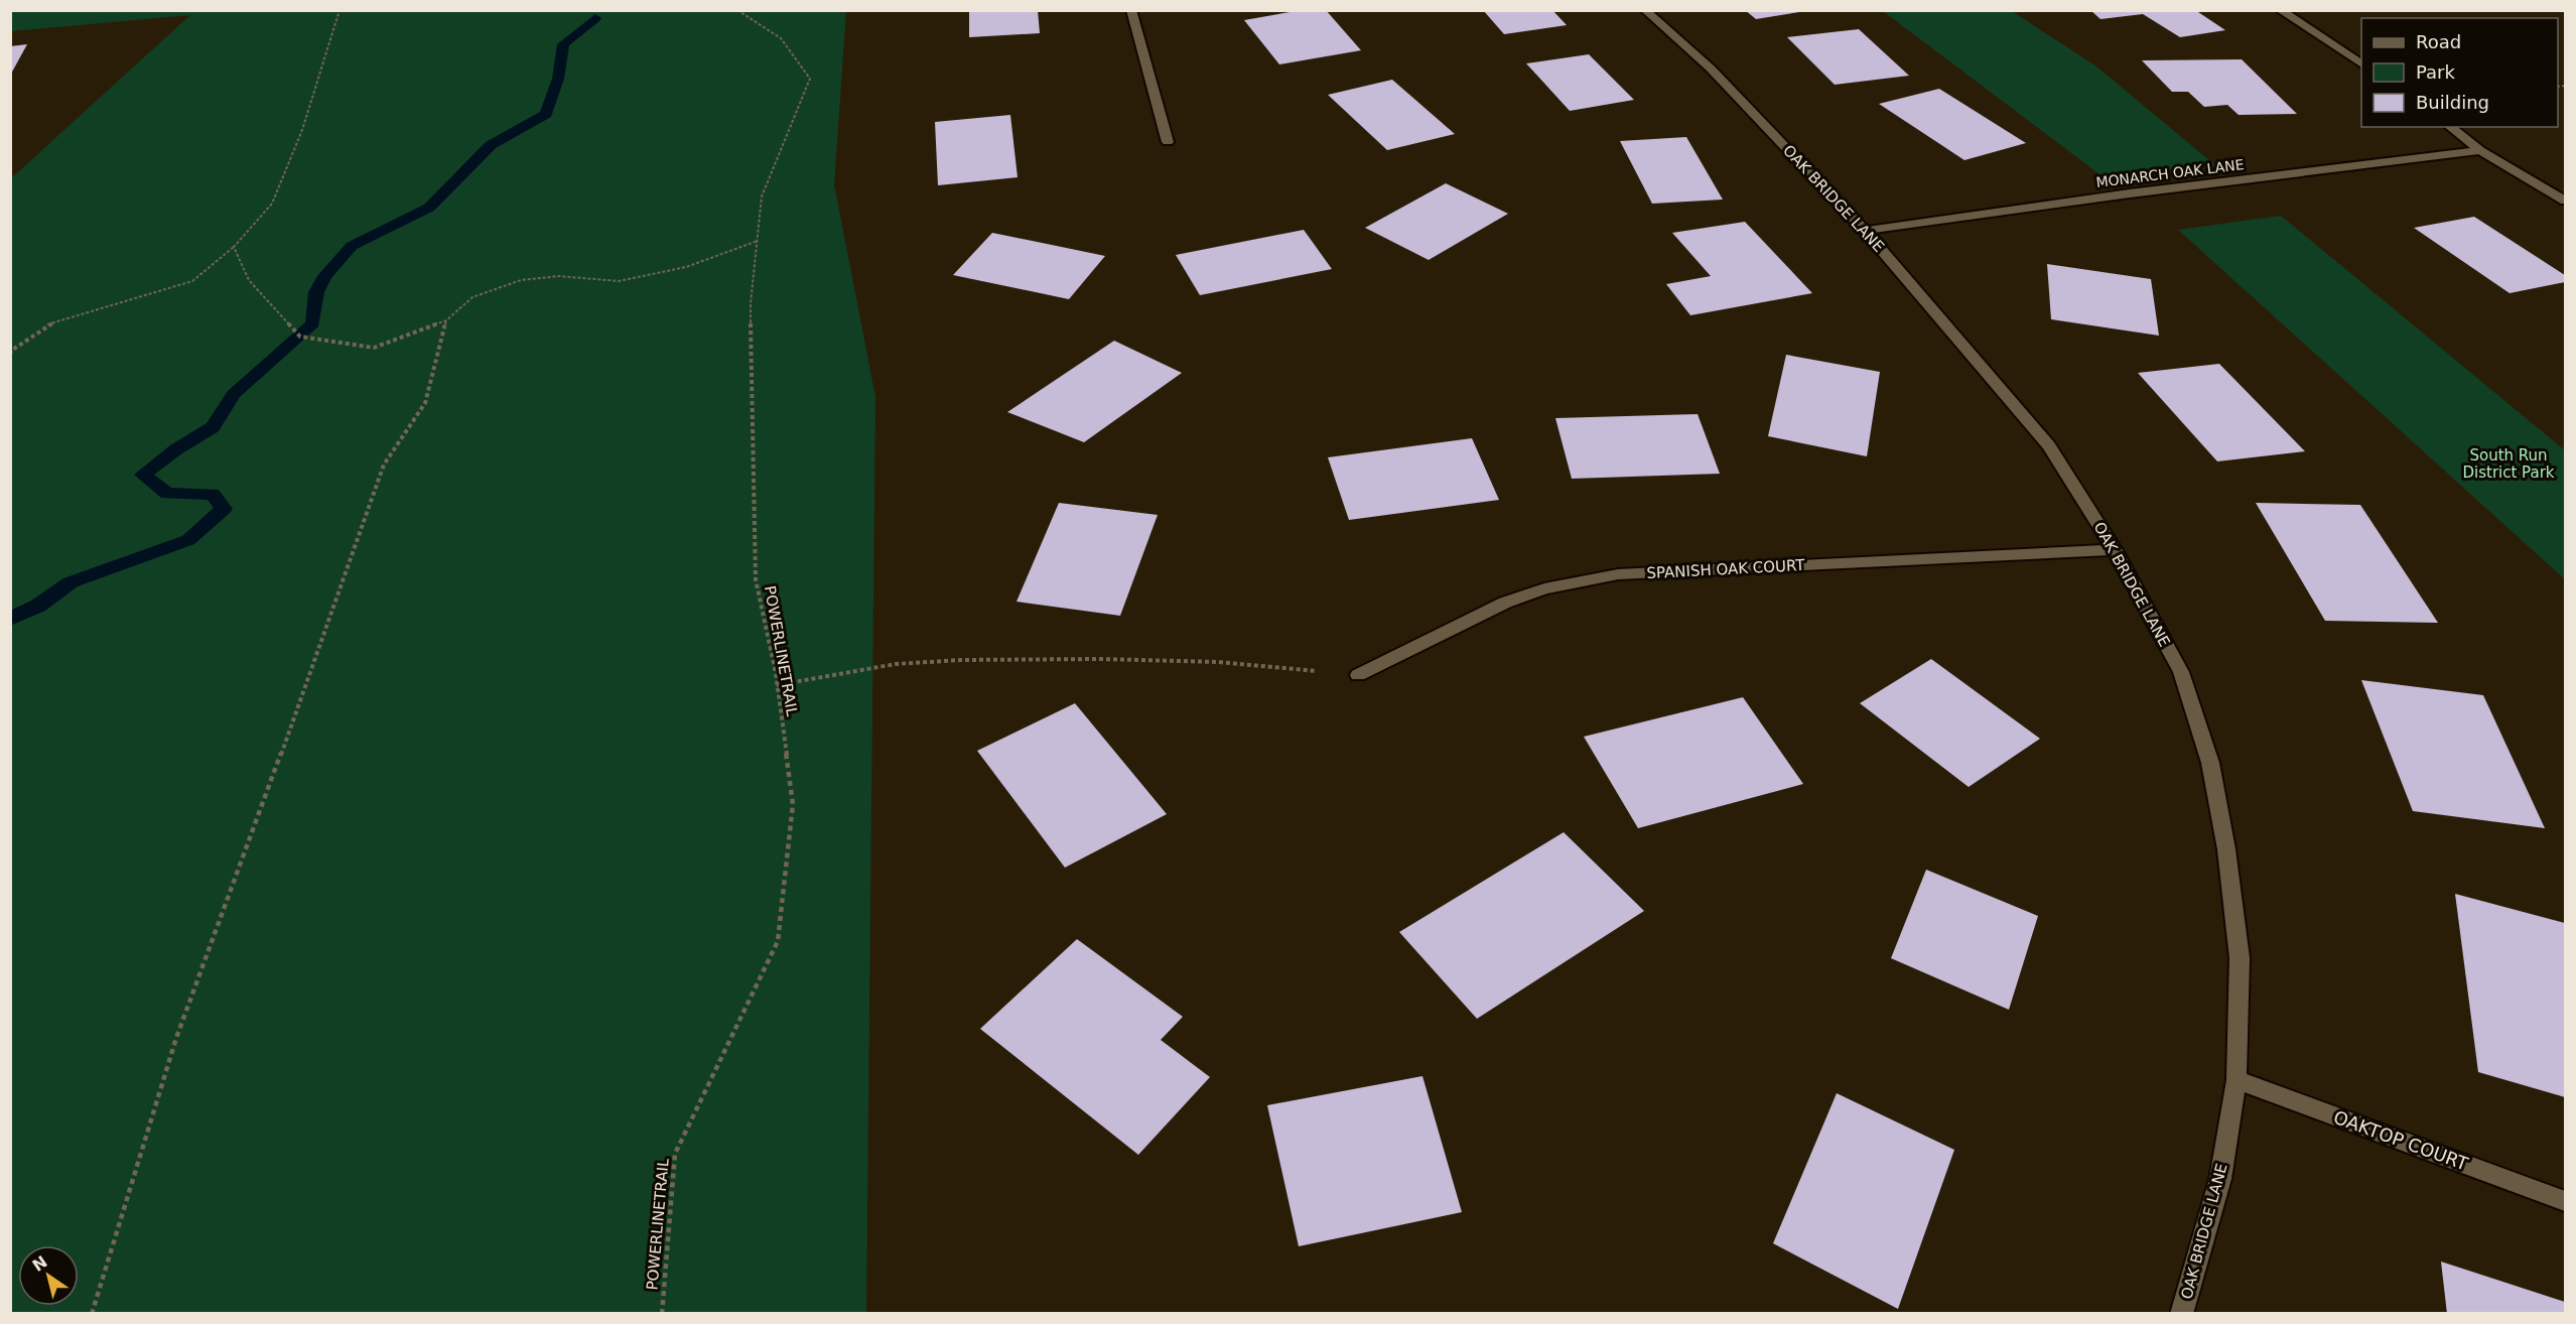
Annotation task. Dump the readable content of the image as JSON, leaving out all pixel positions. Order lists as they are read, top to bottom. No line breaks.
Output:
{"streets":{"street":["MONARCH OAK LANE","OAK BRIDGE LANE","SPANISH OAK COURT","OAKTOP COURT"],"path":["POWERLINETRAIL"]},"crossings":[["MONARCH OAK LANE","OAK BRIDGE LANE"],["OAK BRIDGE LANE","SPANISH OAK COURT"],["OAK BRIDGE LANE","OAKTOP COURT"]],"parks":["South Run District Park"],"legend":["Road","Park","Building"],"north":"top left"}
